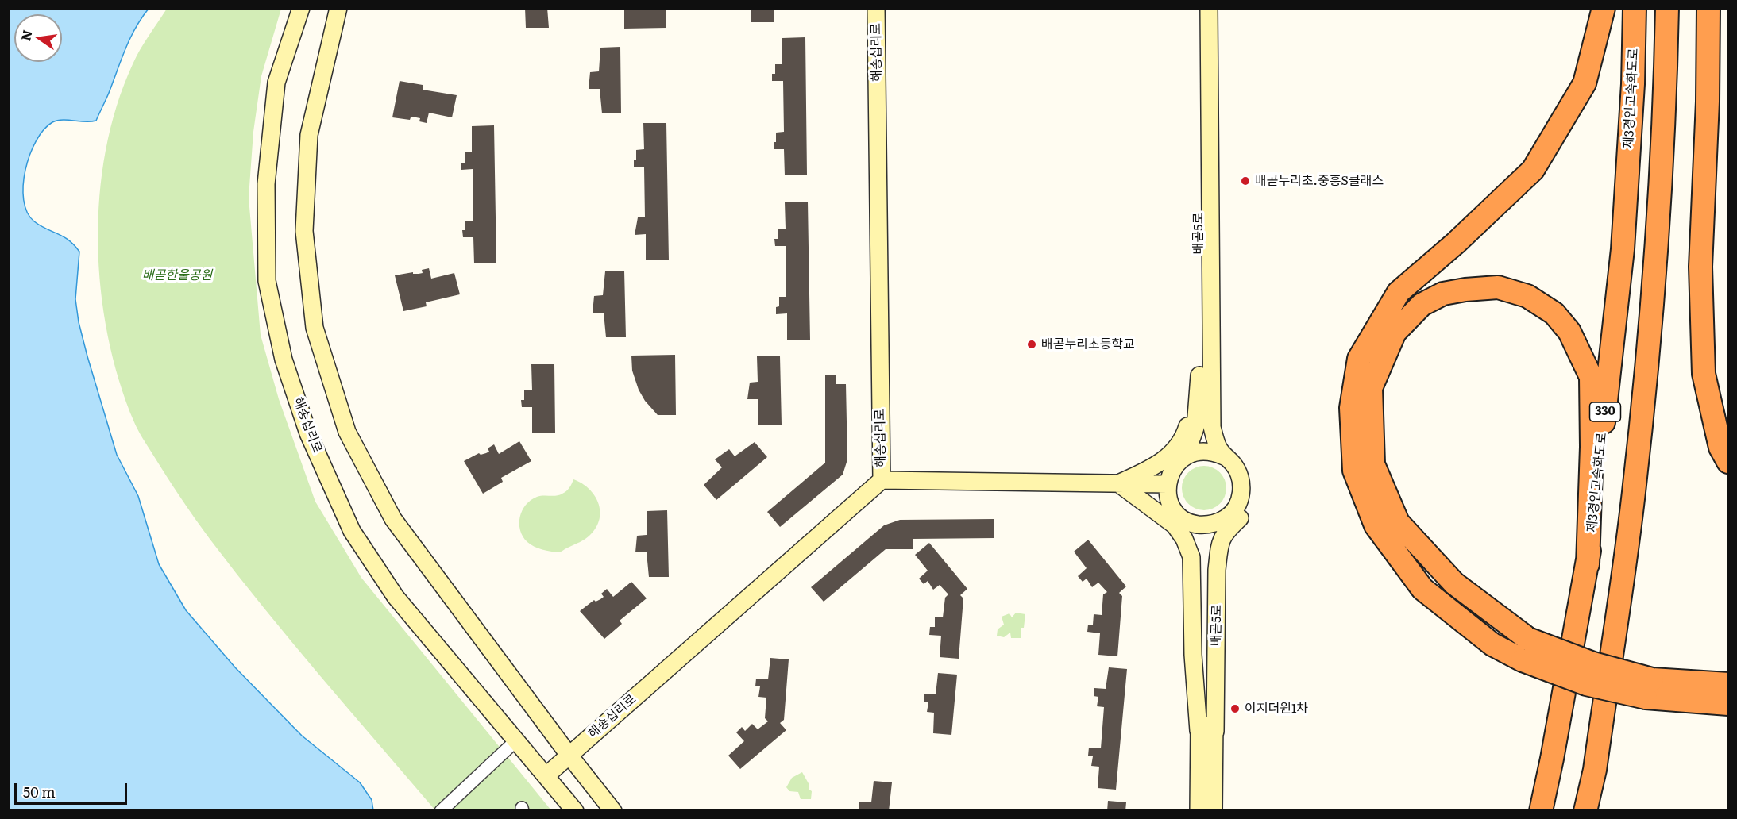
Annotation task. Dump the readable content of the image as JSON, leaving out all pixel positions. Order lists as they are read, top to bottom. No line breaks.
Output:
{"streets":{"highway":["제3경인고속화도로","330"],"street":["해송십리로","배곧5로"]},"parks":["배곧한울공원"],"places":["배곧누리초.중흥S클래스","배곧누리초등학교","이지더원1차"],"scale_bar":"50 m","north":"left"}
